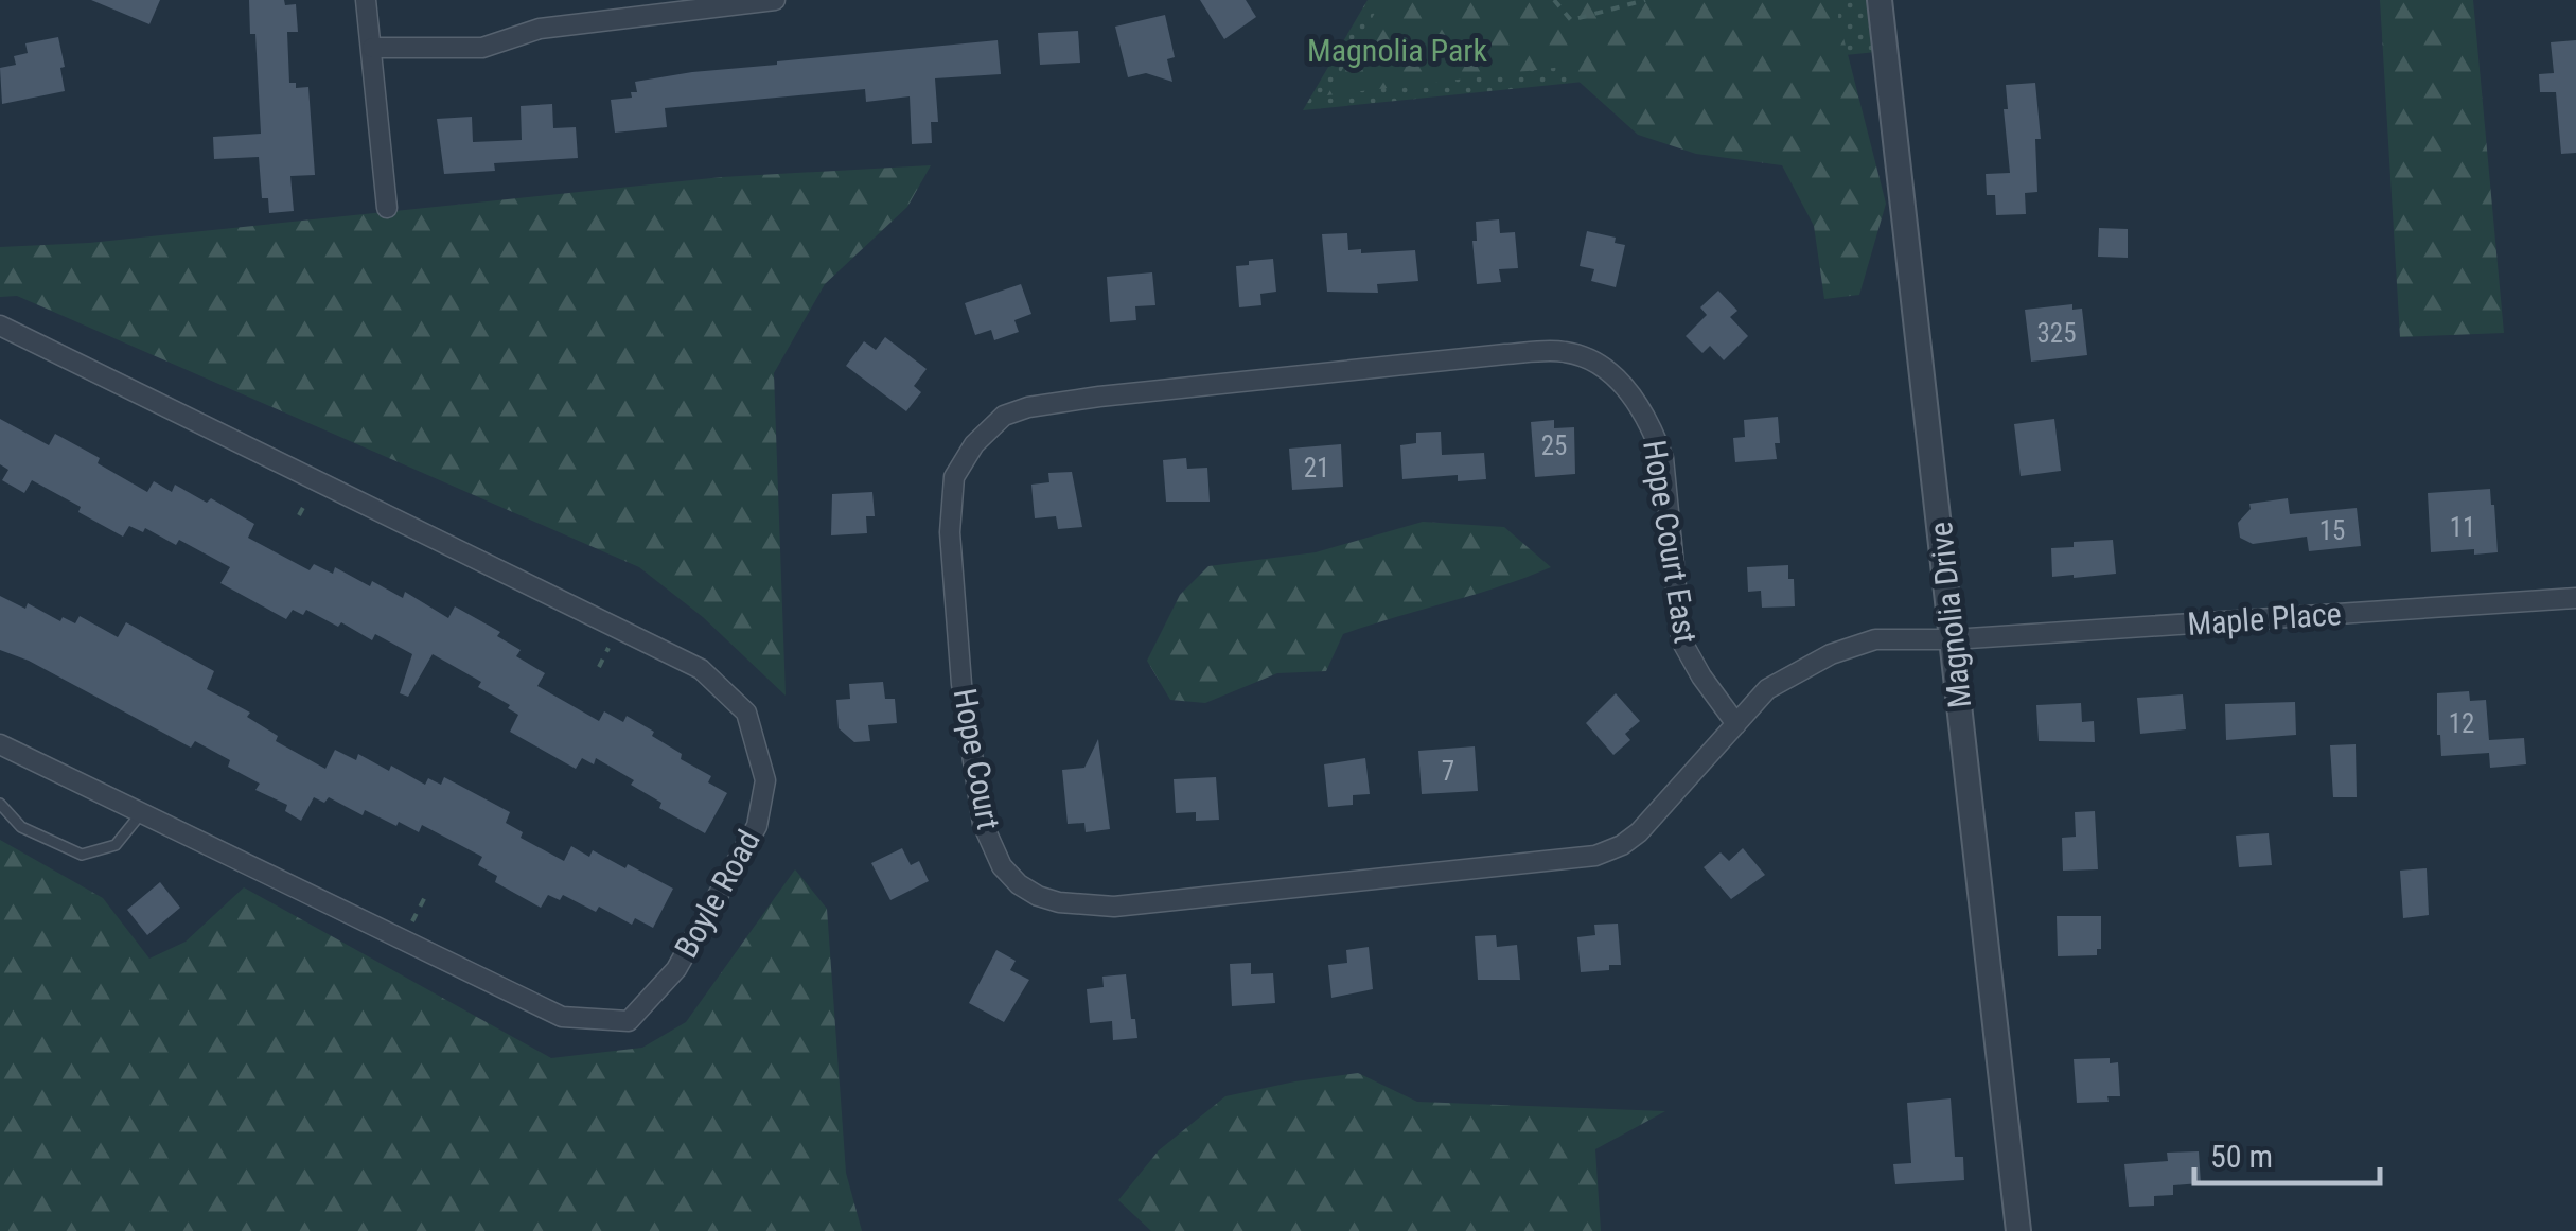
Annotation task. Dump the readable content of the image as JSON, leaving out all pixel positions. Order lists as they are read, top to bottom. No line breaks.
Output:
{"streets":{"street":["Hope Court East","Magnolia Drive","Maple Place","Hope Court","Boyle Road"]},"crossings":[["Hope Court East","Hope Court"],["Magnolia Drive","Maple Place"],["Magnolia Drive","Hope Court"],["Maple Place","Hope Court"]],"parks":["Magnolia Park"],"house_numbers":["325","25","21","11","15","12","7"],"scale_bar":"50 m"}
